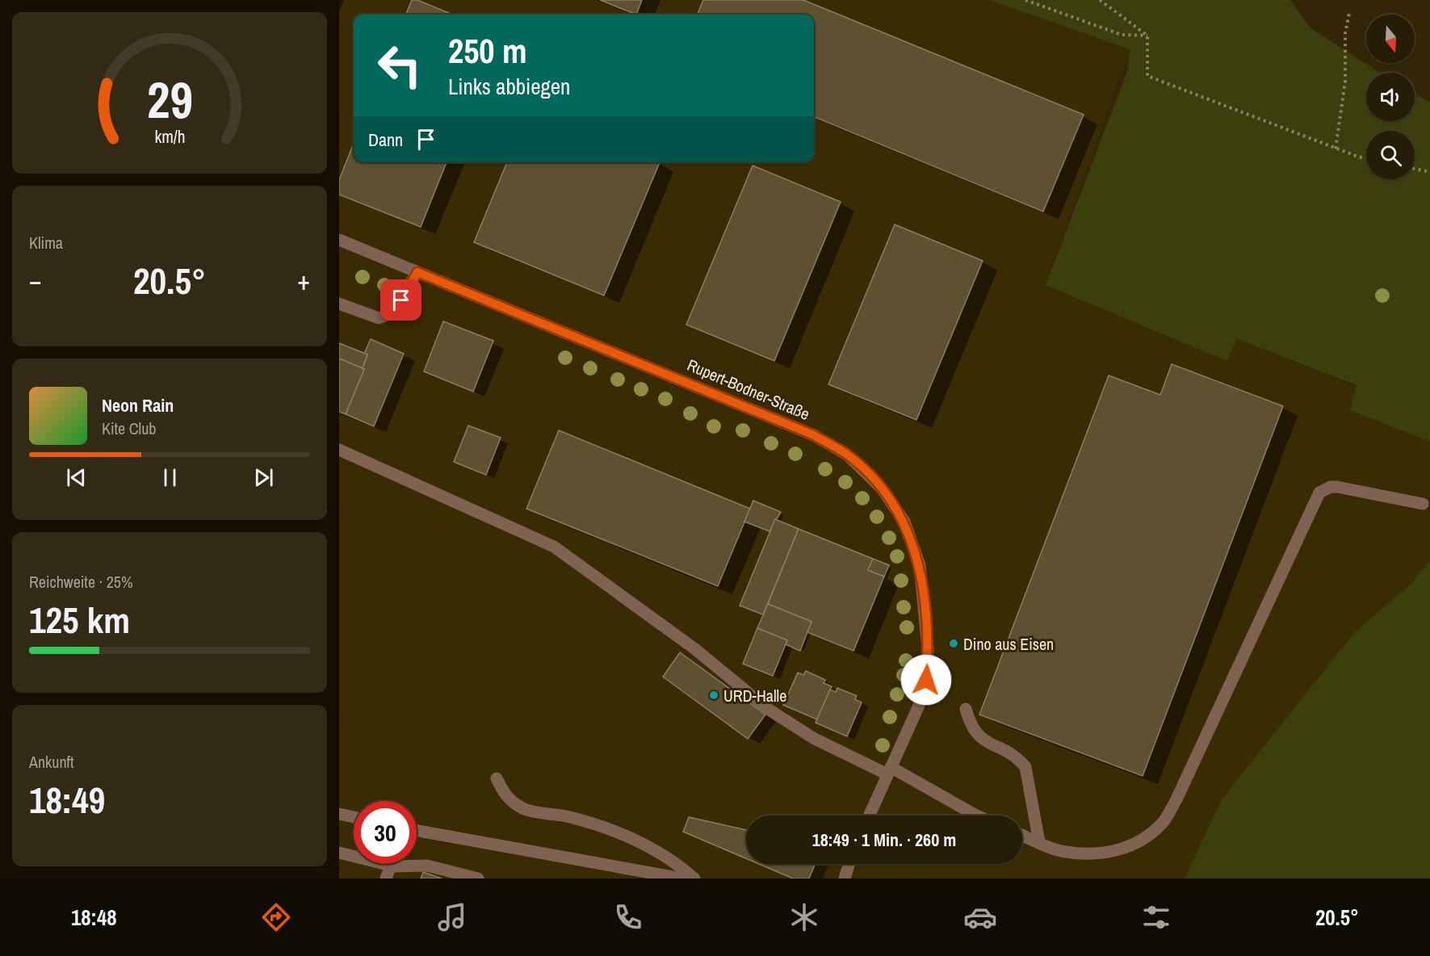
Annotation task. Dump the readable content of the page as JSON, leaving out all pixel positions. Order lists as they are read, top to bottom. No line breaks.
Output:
{"streets":{"street":["Rupert-Bodner-Straße"]},"places":["Dino aus Eisen","URD-Halle"],"north":"bottom","page":{"turn":["250 m","Links abbiegen"],"then":"Dann","tile":["Klima",["Reichweite · 25%","125 km"],["Ankunft","18:49"]],"heat":["−","20.5°","+"],"song":["Neon Rain","Kite Club"],"limit":"30","trip":"18:49 · 1 Min. · 260 m","tabs":["18:48","20.5°"],"gauge":["29","km/h"]}}
